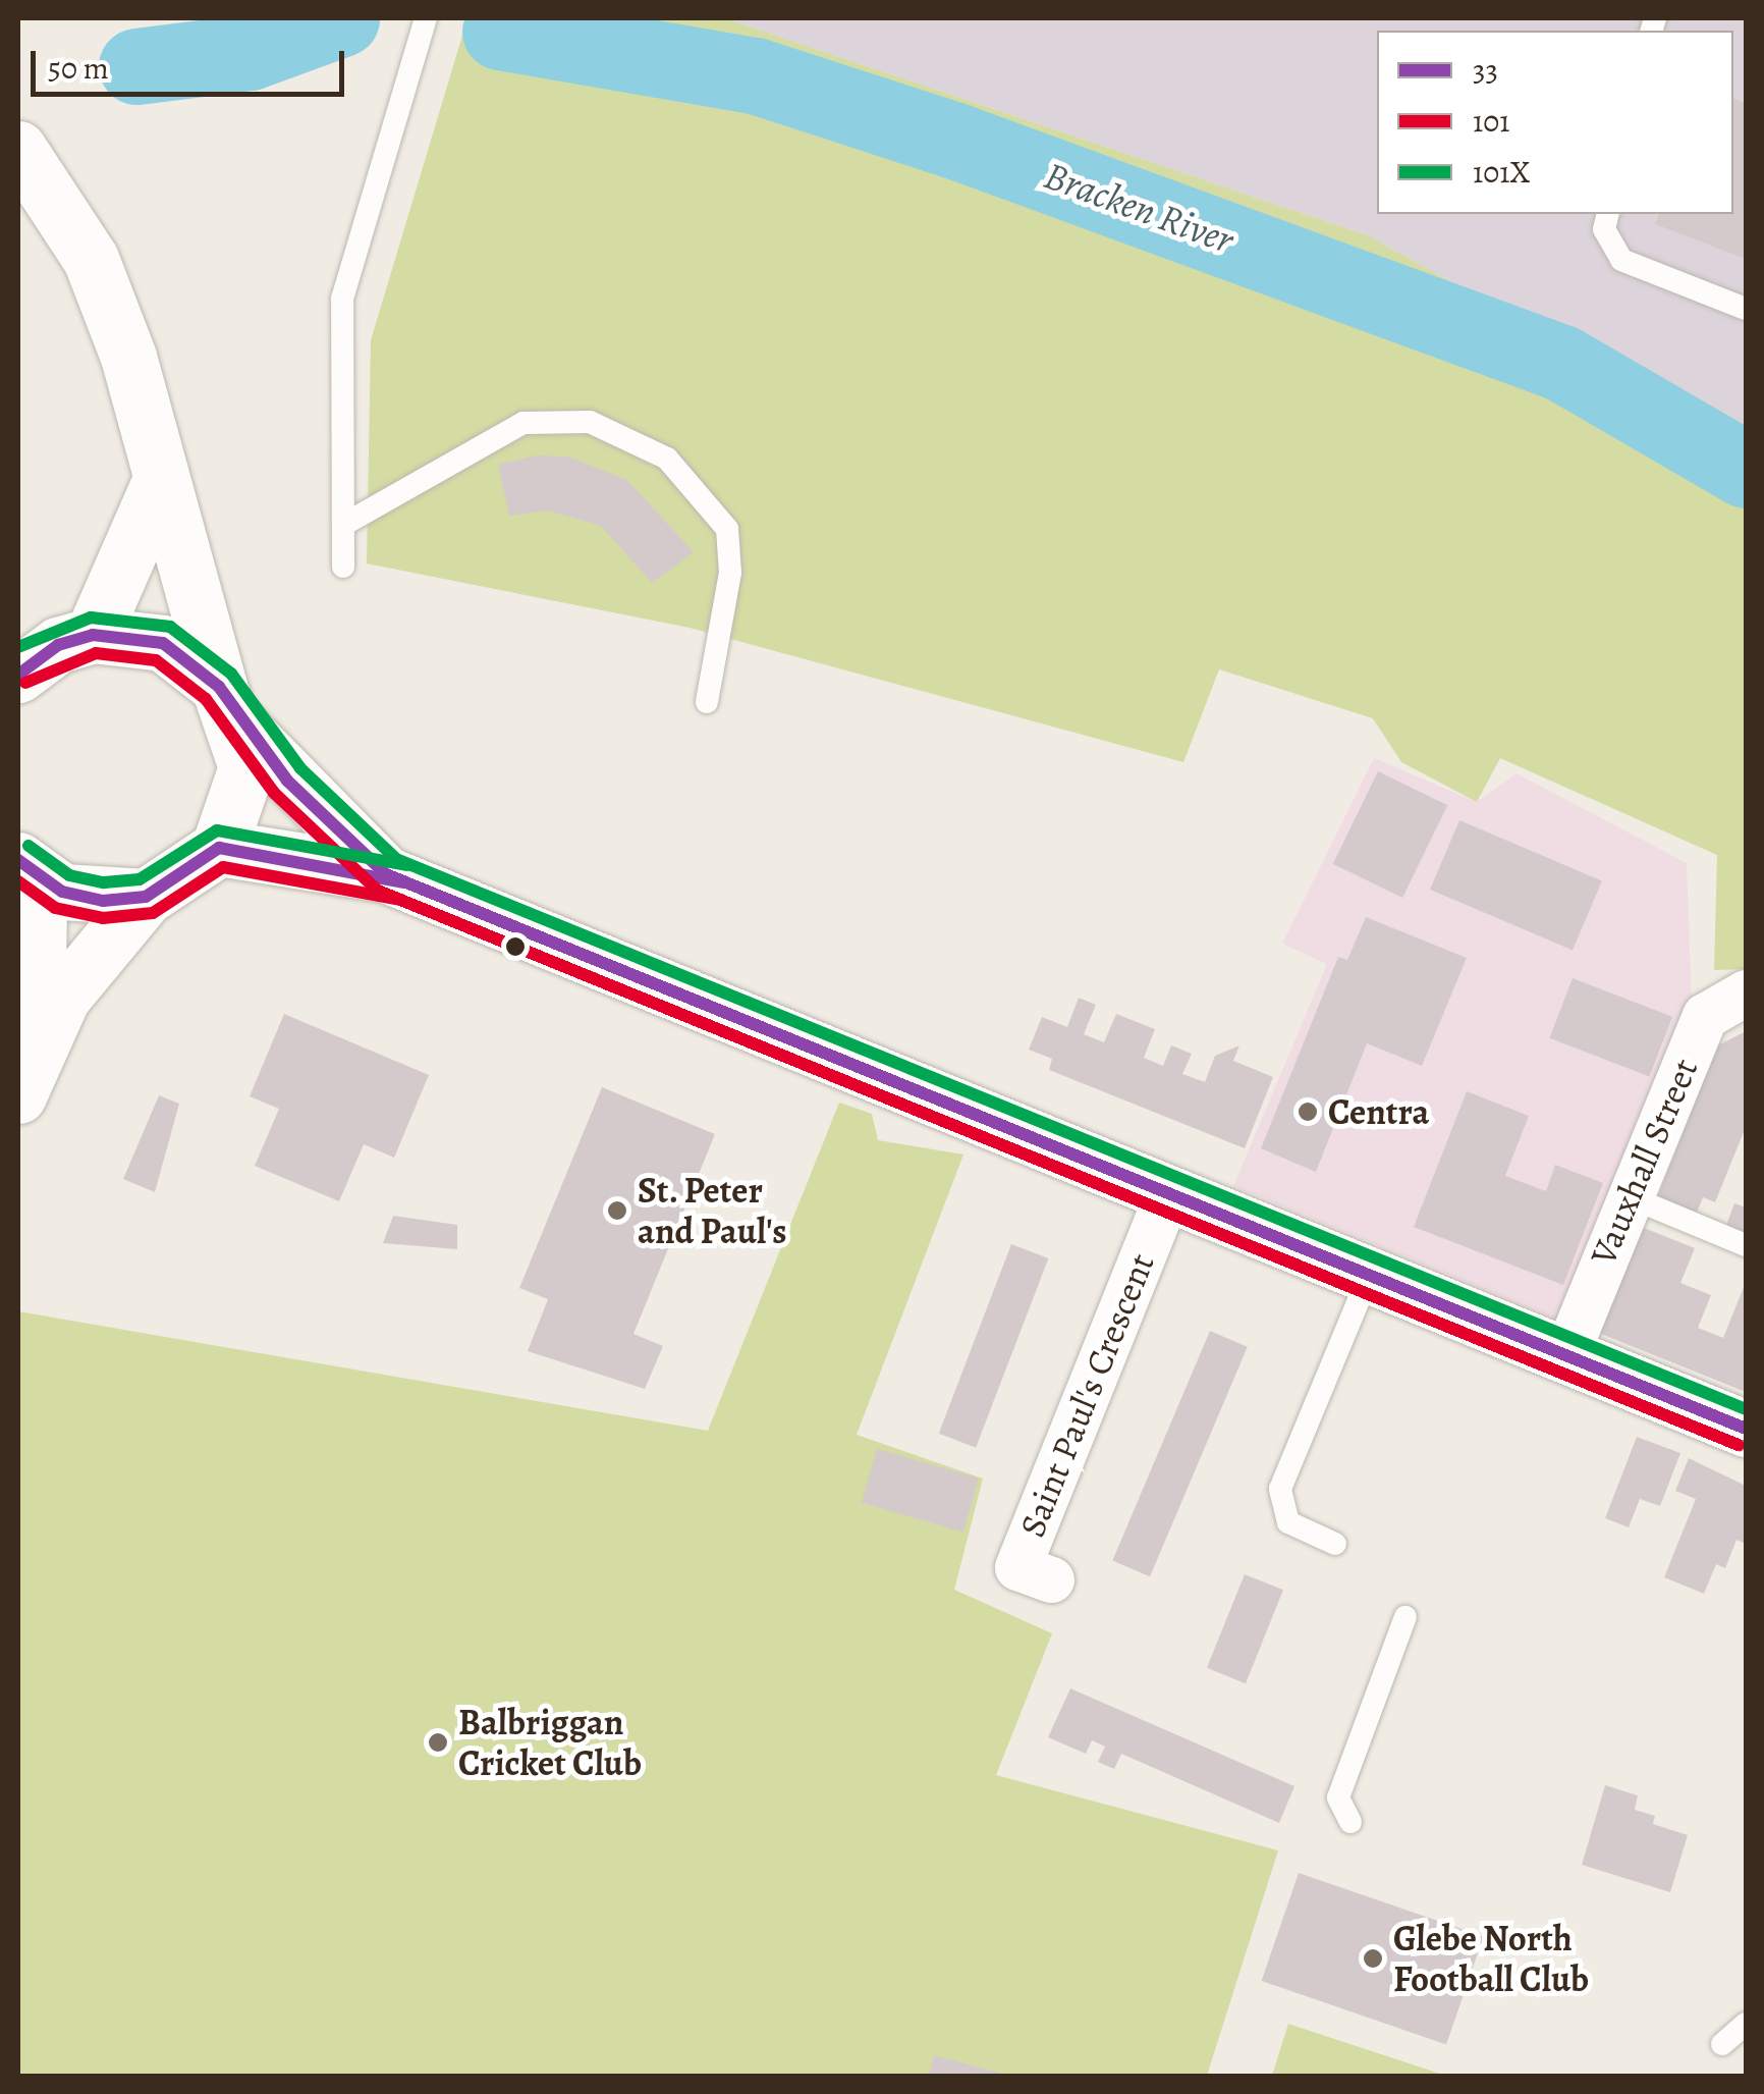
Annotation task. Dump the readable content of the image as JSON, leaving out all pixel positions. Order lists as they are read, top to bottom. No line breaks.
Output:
{"streets":{"street":["Vauxhall Street","Saint Paul's Crescent"]},"water":["Bracken River"],"places":["Centra","St. Peter and Paul's","Balbriggan Cricket Club","Glebe North Football Club"],"lines":["transit line 101X","transit line 33","transit line 101"],"legend":["33","101","101X"],"scale_bar":"50 m"}
